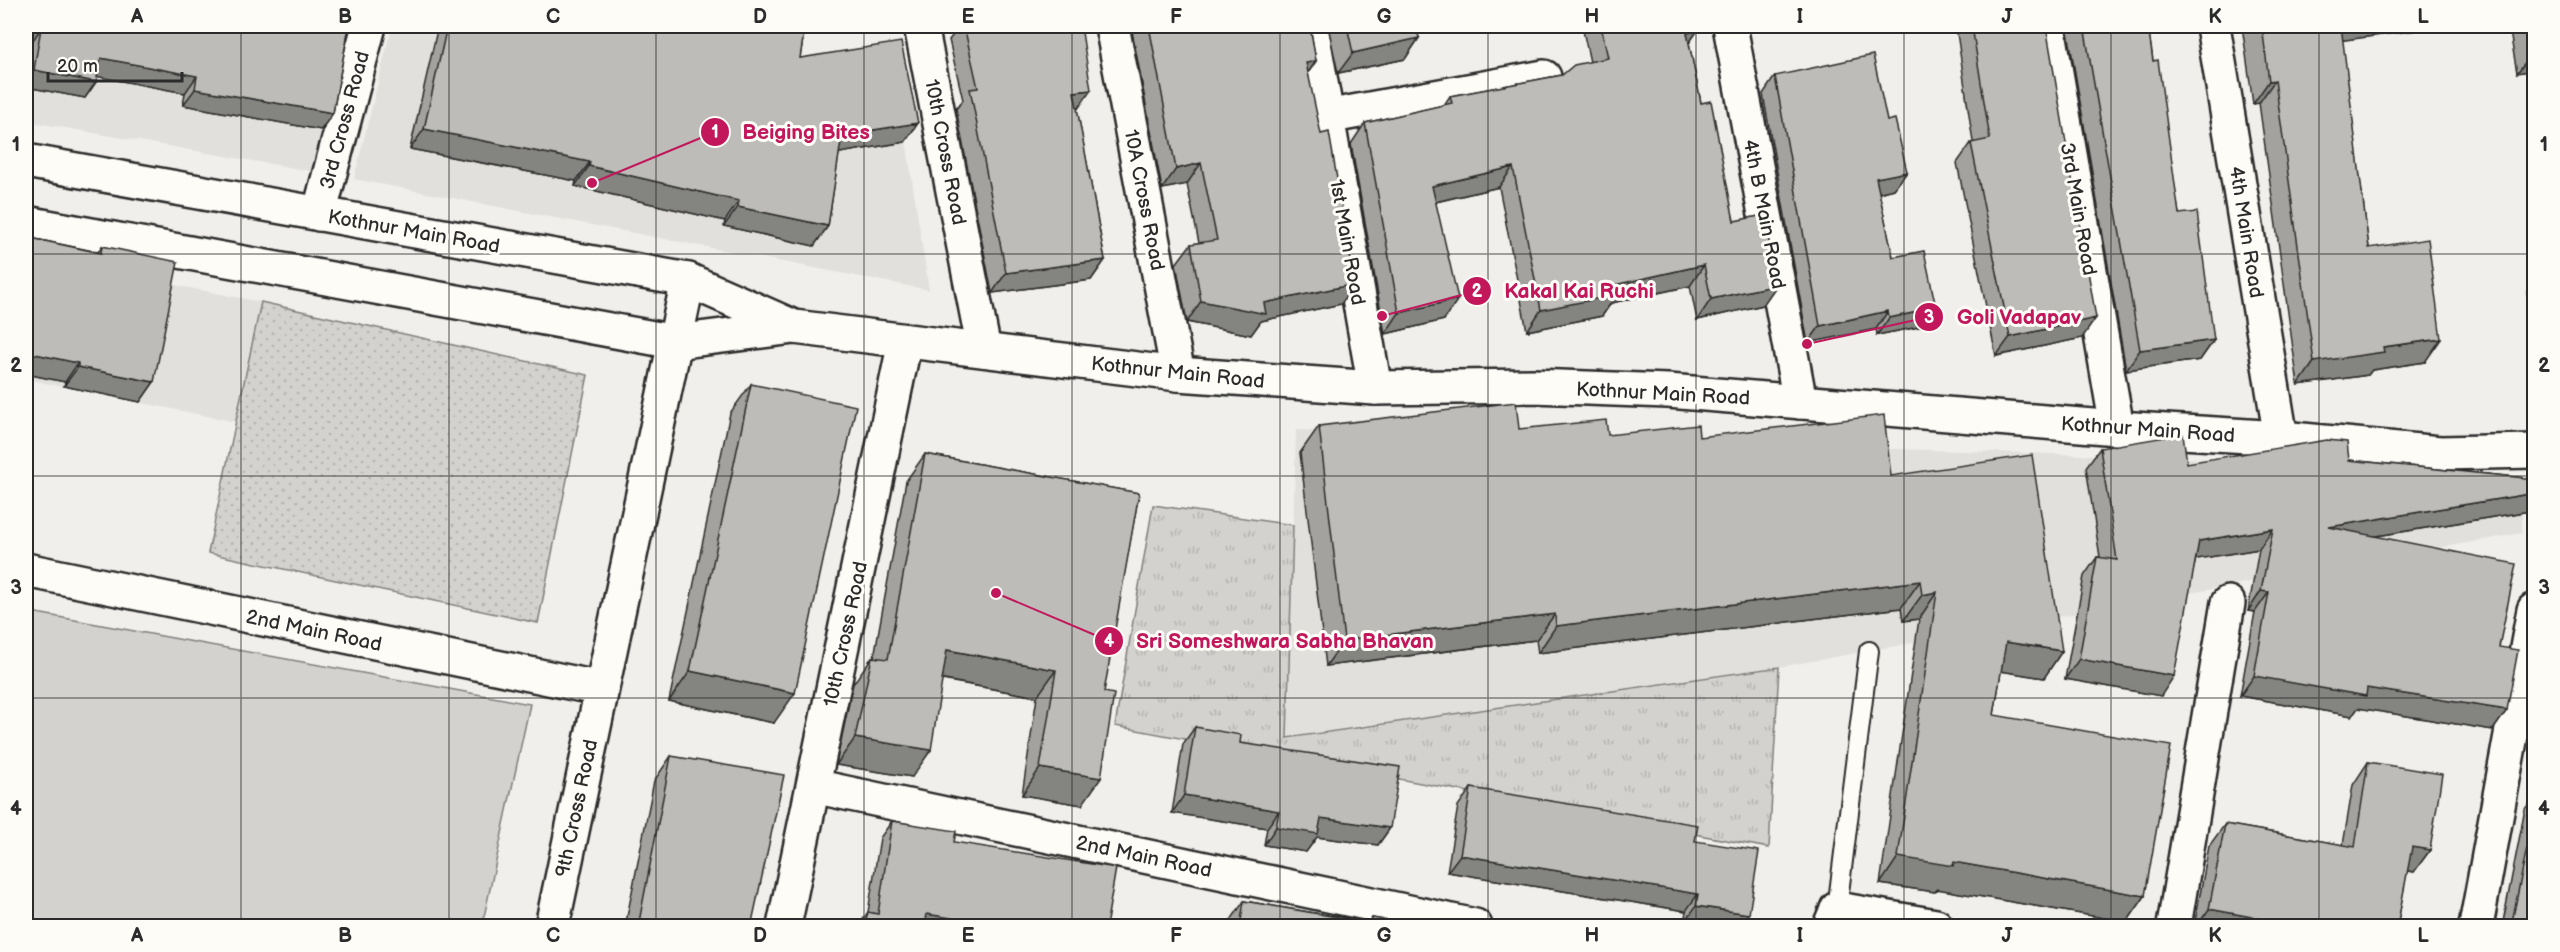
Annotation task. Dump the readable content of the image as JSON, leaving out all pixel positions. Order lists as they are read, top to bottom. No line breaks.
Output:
{"streets":{"street":["3rd Cross Road","10th Cross Road","10A Cross Road","3rd Main Road","4th B Main Road","Kothnur Main Road","4th Main Road","1st Main Road","2nd Main Road","9th Cross Road"]},"crossings":[["3rd Cross Road","Kothnur Main Road"],["10th Cross Road","Kothnur Main Road"],["10th Cross Road","2nd Main Road"],["10A Cross Road","Kothnur Main Road"],["3rd Main Road","Kothnur Main Road"],["4th B Main Road","Kothnur Main Road"],["Kothnur Main Road","4th Main Road"],["Kothnur Main Road","1st Main Road"],["Kothnur Main Road","9th Cross Road"],["2nd Main Road","9th Cross Road"]],"places":["Beiging Bites","Kakal Kai Ruchi","Goli Vadapav","Sri Someshwara Sabha Bhavan"],"scale_bar":"20 m","grid":{"columns":["A","B","C","D","E","F","G","H","I","J","K","L"],"rows":["1","2","3","4"]}}
